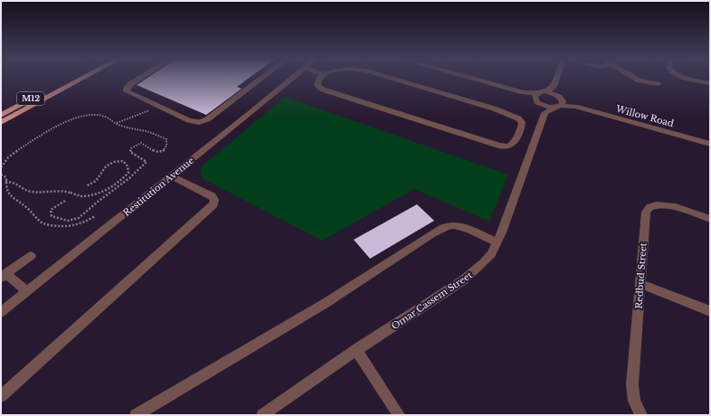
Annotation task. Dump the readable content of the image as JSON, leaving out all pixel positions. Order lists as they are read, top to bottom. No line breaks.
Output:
{"streets":{"main road":["M12"],"street":["Willow Road","Restitution Avenue","Redbud Street","Omar Cassem Street"]}}
